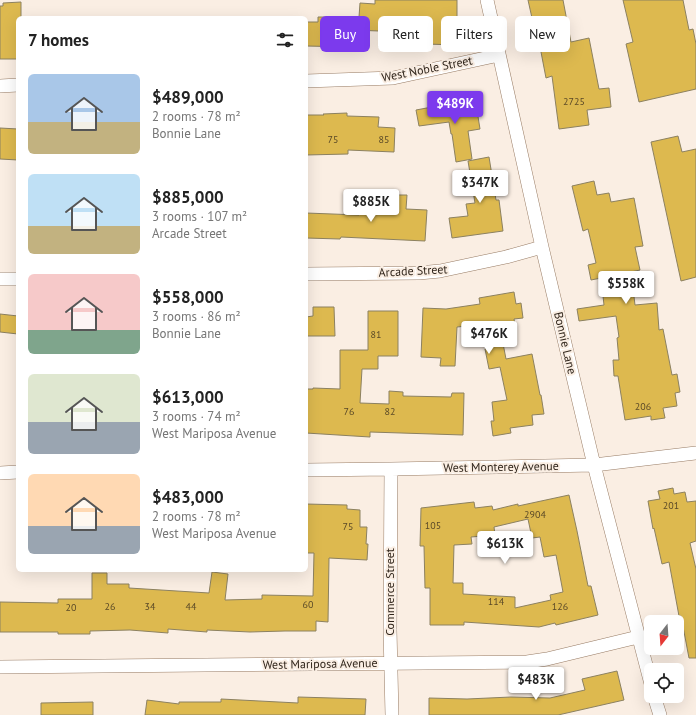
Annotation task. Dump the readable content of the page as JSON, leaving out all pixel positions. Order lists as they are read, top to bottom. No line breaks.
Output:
{"streets":{"street":["West Noble Street","Arcade Street","Bonnie Lane","West Monterey Avenue","Commerce Street","West Mariposa Avenue"]},"crossings":[["West Noble Street","Bonnie Lane"],["Arcade Street","Bonnie Lane"],["Bonnie Lane","West Monterey Avenue"],["Bonnie Lane","West Mariposa Avenue"],["West Monterey Avenue","Commerce Street"],["Commerce Street","West Mariposa Avenue"]],"house_numbers":["2725","75","85","81","206","76","82","201","2904","105","75","114","60","26","34","44","126","20"],"north":"bottom","page":{"chip":["Buy","Rent","Filters","New"],"heading":"7 homes","list":[{"name":"$489,000","note":"2 rooms · 78 m² · Bonnie Lane"},{"name":"$885,000","note":"3 rooms · 107 m² · Arcade Street"},{"name":"$558,000","note":"3 rooms · 86 m² · Bonnie Lane"},{"name":"$613,000","note":"3 rooms · 74 m² · West Mariposa Avenue"},{"name":"$483,000","note":"2 rooms · 78 m² · West Mariposa Avenue"}],"price":["$489K","$347K","$885K","$558K","$476K","$613K","$483K"]}}
